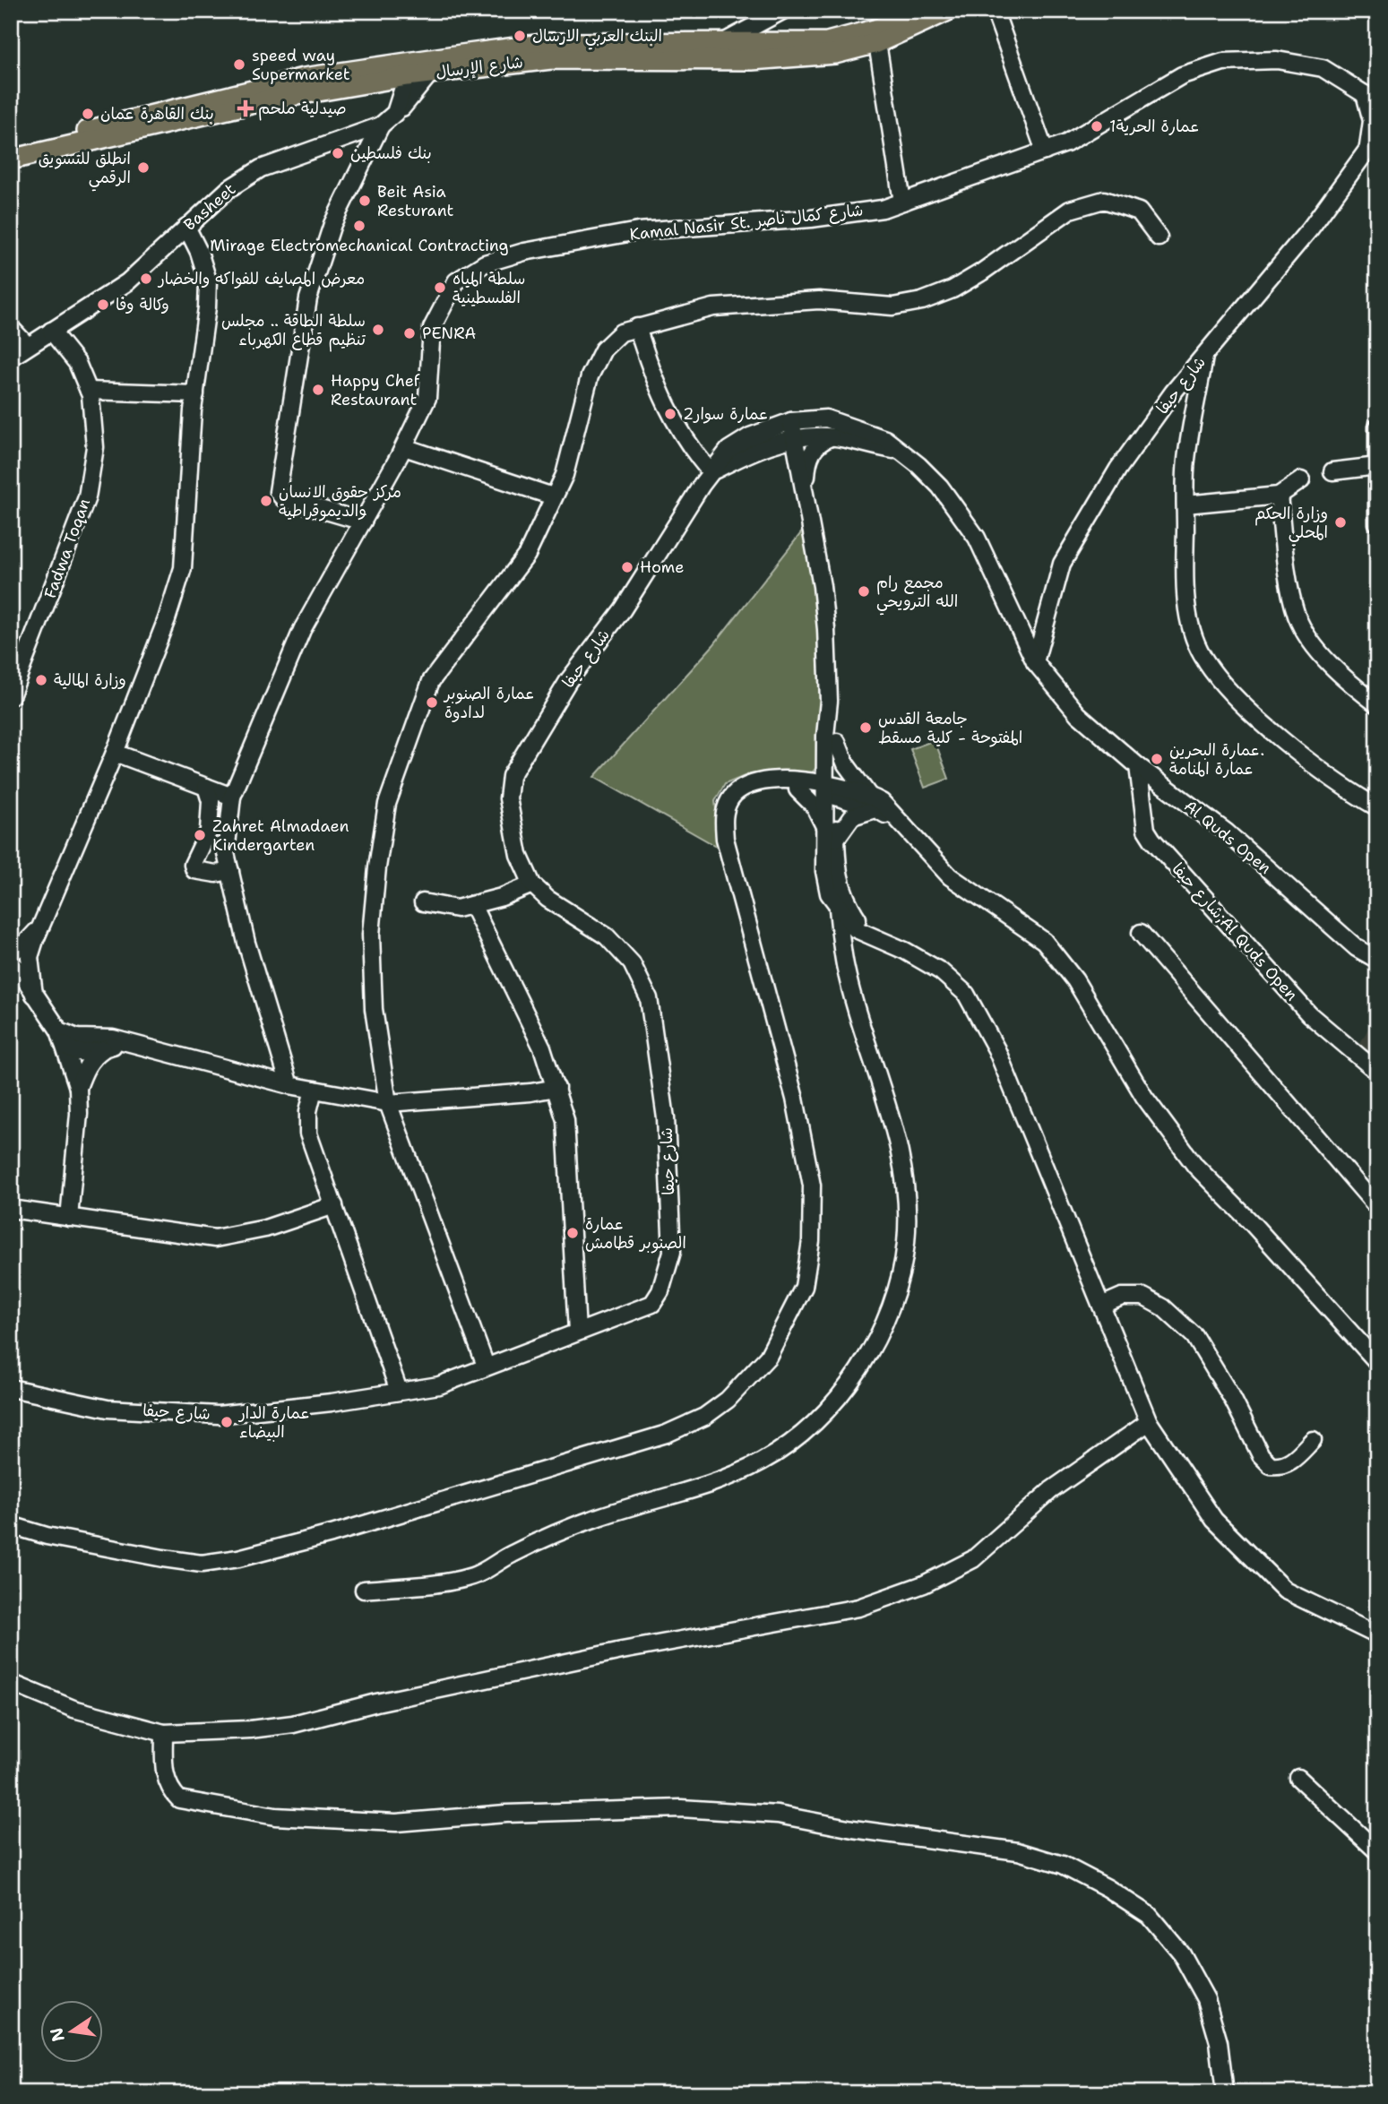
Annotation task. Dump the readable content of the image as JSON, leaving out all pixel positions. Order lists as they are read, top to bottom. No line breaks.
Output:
{"streets":{"main road":["شارع الإرسال"],"street":["Basheet","Kamal Nasir St. شارع كمال ناصر","شارع حيفا","Fadwa Toqan","Al Quds Open","شارع حيفا;Al Quds Open"]},"crossings":[["شارع الإرسال","Basheet"],["Basheet","Fadwa Toqan"],["Kamal Nasir St. شارع كمال ناصر","شارع حيفا"],["شارع حيفا","Al Quds Open"],["Al Quds Open","شارع حيفا;Al Quds Open"]],"places":{"other":["البنك العربي الارسال","speed way Supermarket","بنك القاهرة عمان","عمارة الحرية1","بنك فلسطين","انطلق للتسويق الرقمي","Beit Asia Resturant","Mirage Electromechanical Contracting","معرض المصايف للفواكه والخضار","سلطة المياه الفلسطينية","وكالة وفا","سلطة الطاقة .. مجلس تنظيم قطاع الكهرباء","PENRA","Happy Chef Restaurant","عمارة سوار2","مركز حقوق الانسان والديموقراطية","وزارة الحكم المحلي","Home","مجمع رام الله الترويحي","وزارة المالية","عمارة الصنوبر لدادوة","جامعة القدس المفتوحة - كلية مسقط","عمارة البحرين. عمارة المنامة","Zahret Almadaen Kindergarten","عمارة الصنوبر قطامش","عمارة الدار البيضاء"],"health":["صيدلية ملحم"]},"north":"left"}
